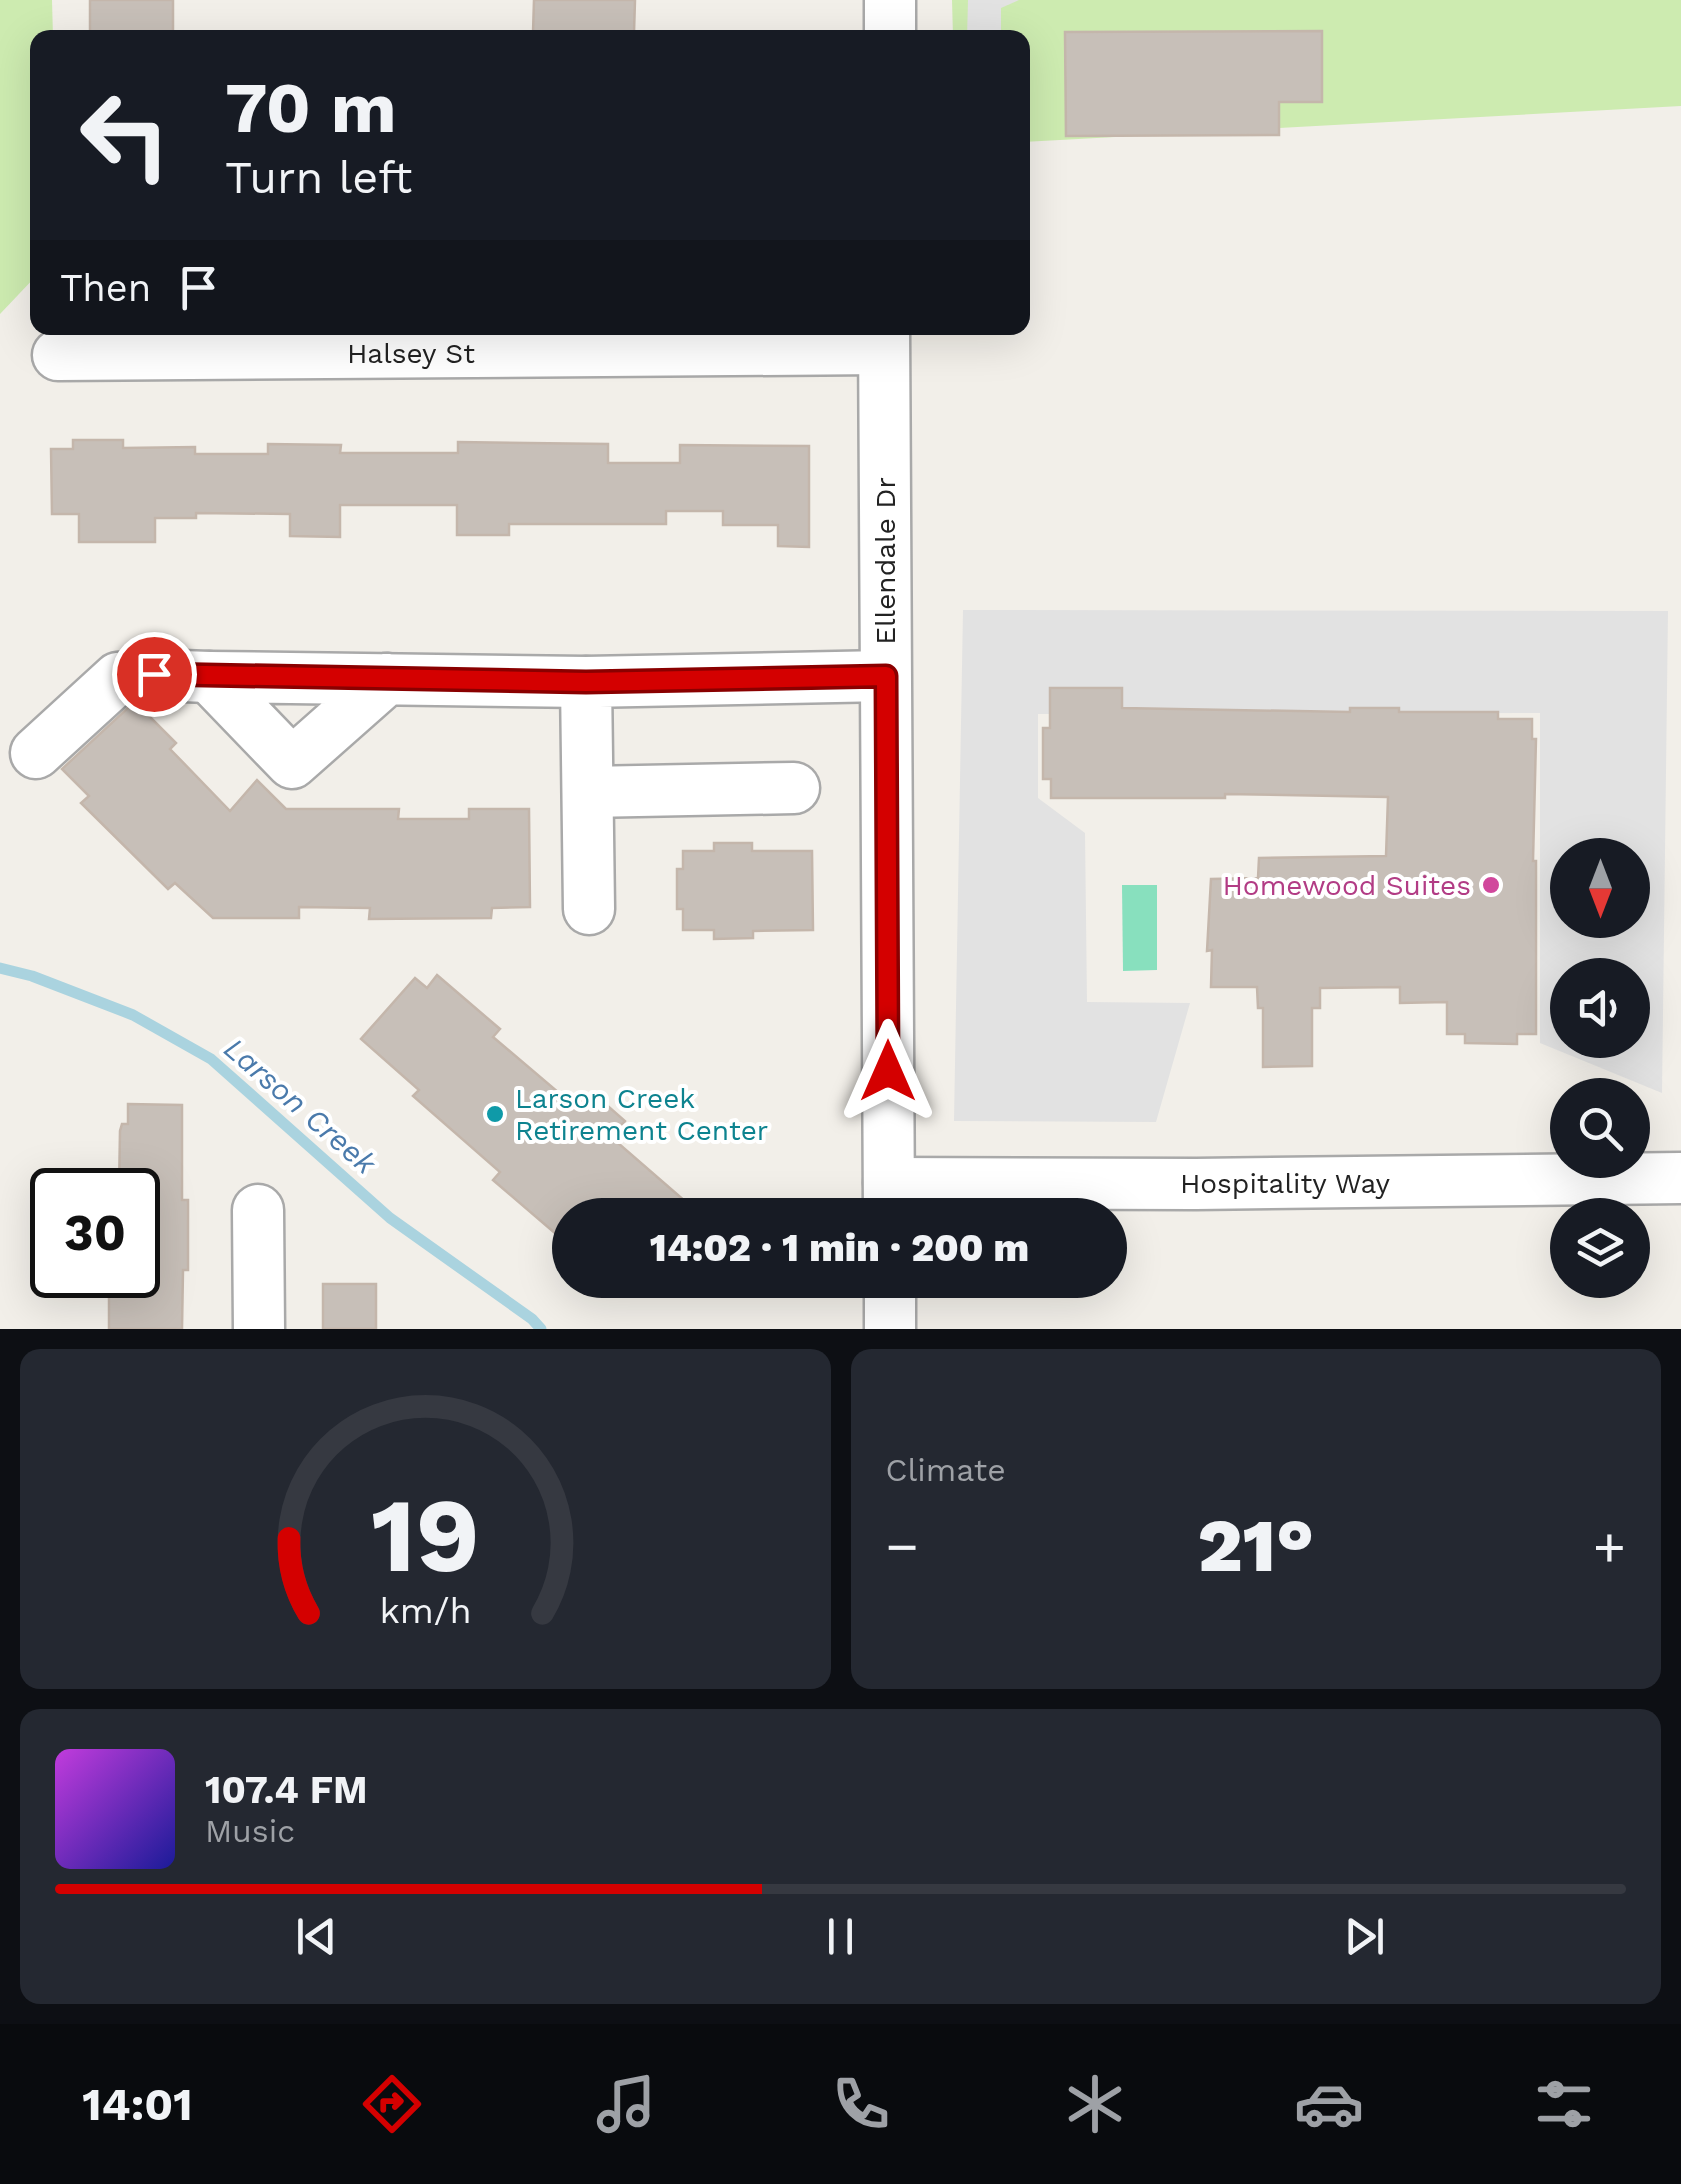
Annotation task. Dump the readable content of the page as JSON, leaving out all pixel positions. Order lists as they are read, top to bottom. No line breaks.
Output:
{"streets":{"street":["Halsey St","Ellendale Dr","Hospitality Way"]},"crossings":[["Halsey St","Ellendale Dr"]],"water":["Larson Creek"],"places":["Homewood Suites","Larson Creek Retirement Center"],"north":"bottom","page":{"turn":["70 m","Turn left"],"then":"Then","limit":"30","trip":"14:02 · 1 min · 200 m","tile":"Climate","heat":["−","21°","+"],"song":["107.4 FM","Music"],"tabs":"14:01","gauge":["19","km/h"]}}
